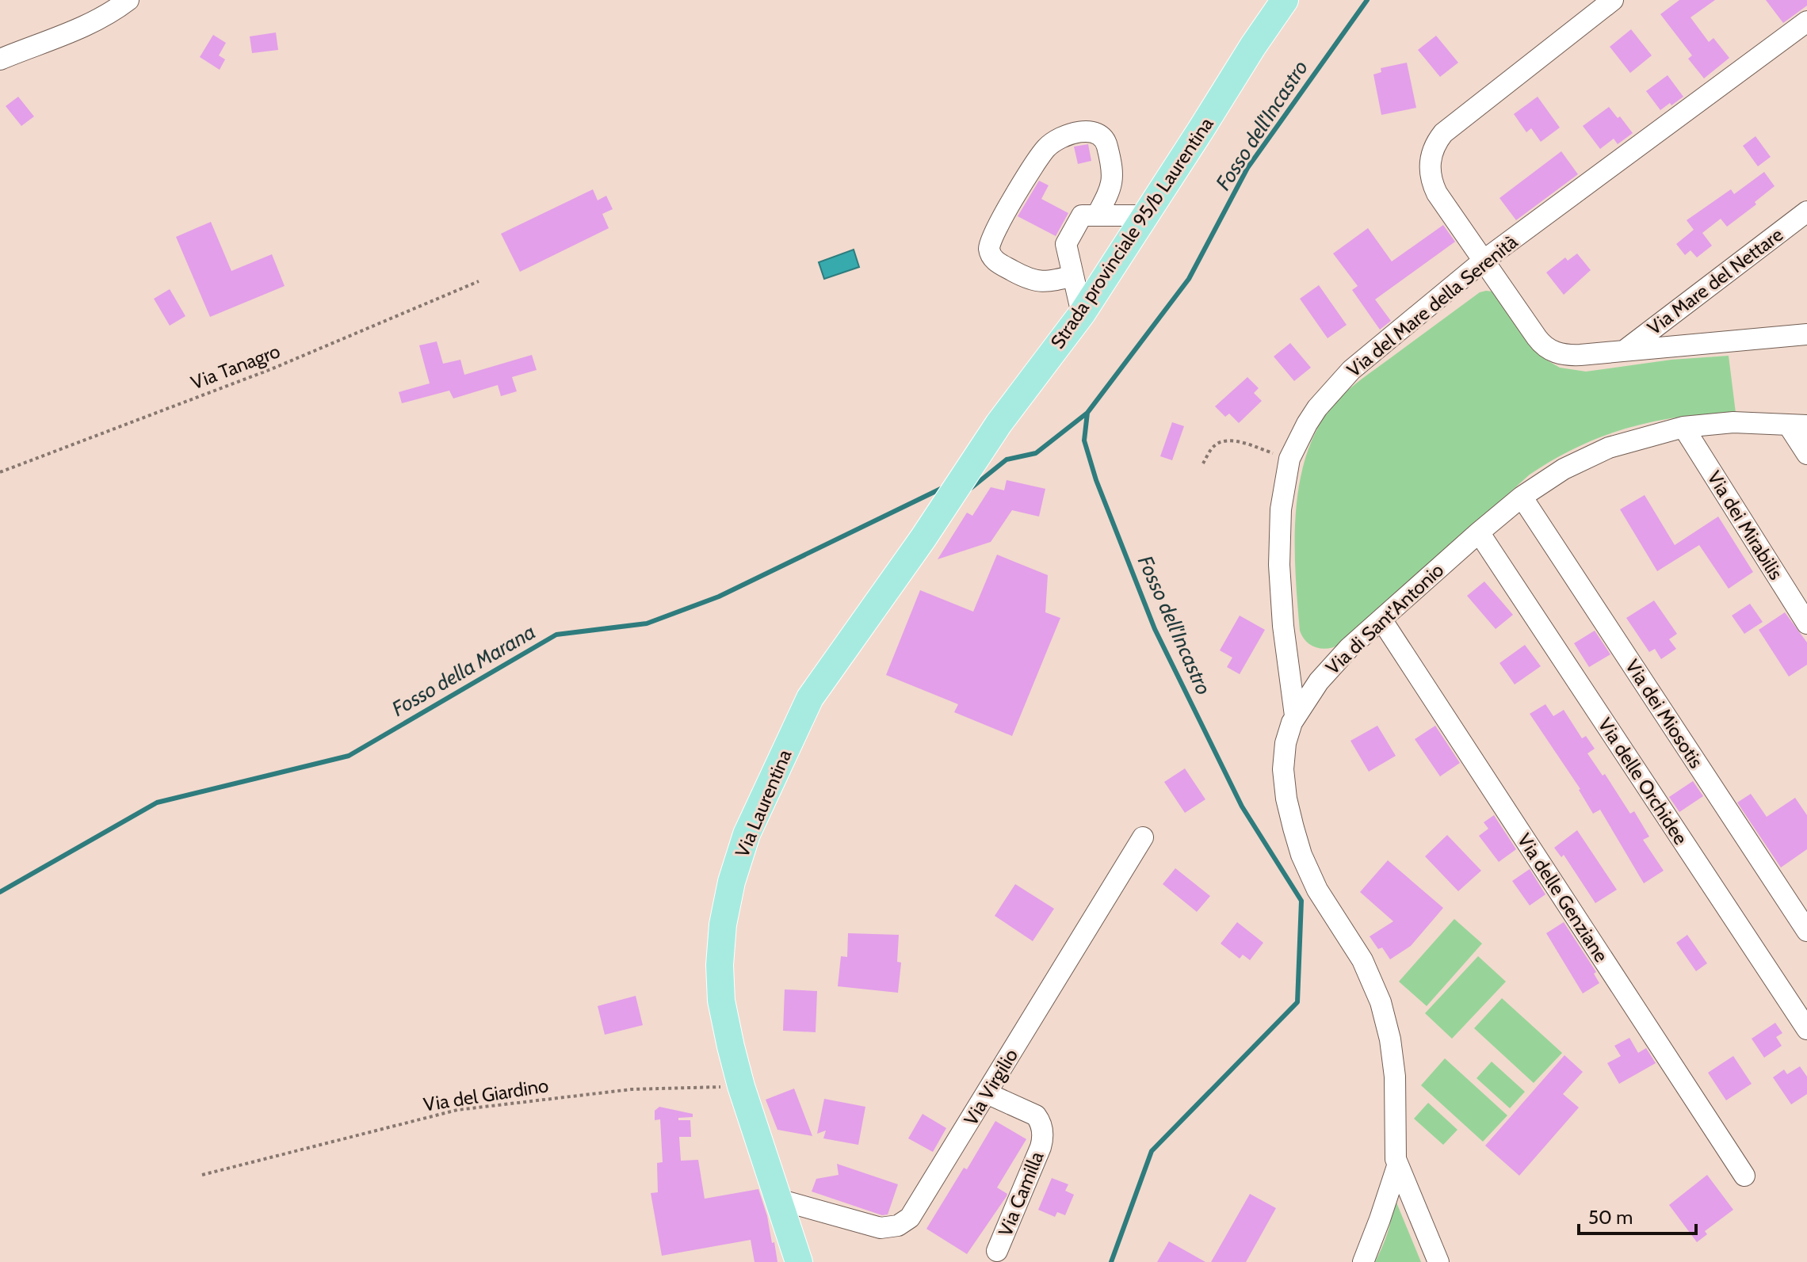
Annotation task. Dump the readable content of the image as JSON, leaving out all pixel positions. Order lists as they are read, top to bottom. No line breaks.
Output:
{"streets":{"main road":["Strada provinciale 95/b Laurentina","Via Laurentina"],"street":["Via Mare del Nettare","Via del Mare della Serenità","Via dei Mirabilis","Via di Sant'Antonio","Via dei Miosotis","Via delle Orchidee","Via delle Genziane","Via Virgilio","Via Camilla"],"path":["Via Tanagro","Via del Giardino"]},"crossings":[["Strada provinciale 95/b Laurentina","Via Laurentina"],["Via del Mare della Serenità","Via di Sant'Antonio"],["Via dei Mirabilis","Via di Sant'Antonio"],["Via di Sant'Antonio","Via dei Miosotis"],["Via di Sant'Antonio","Via delle Orchidee"],["Via di Sant'Antonio","Via delle Genziane"],["Via Laurentina","Via Virgilio"],["Via Laurentina","Via del Giardino"],["Via Virgilio","Via Camilla"]],"water":["Fosso dell'Incastro","Fosso della Marana"],"scale_bar":"50 m"}
